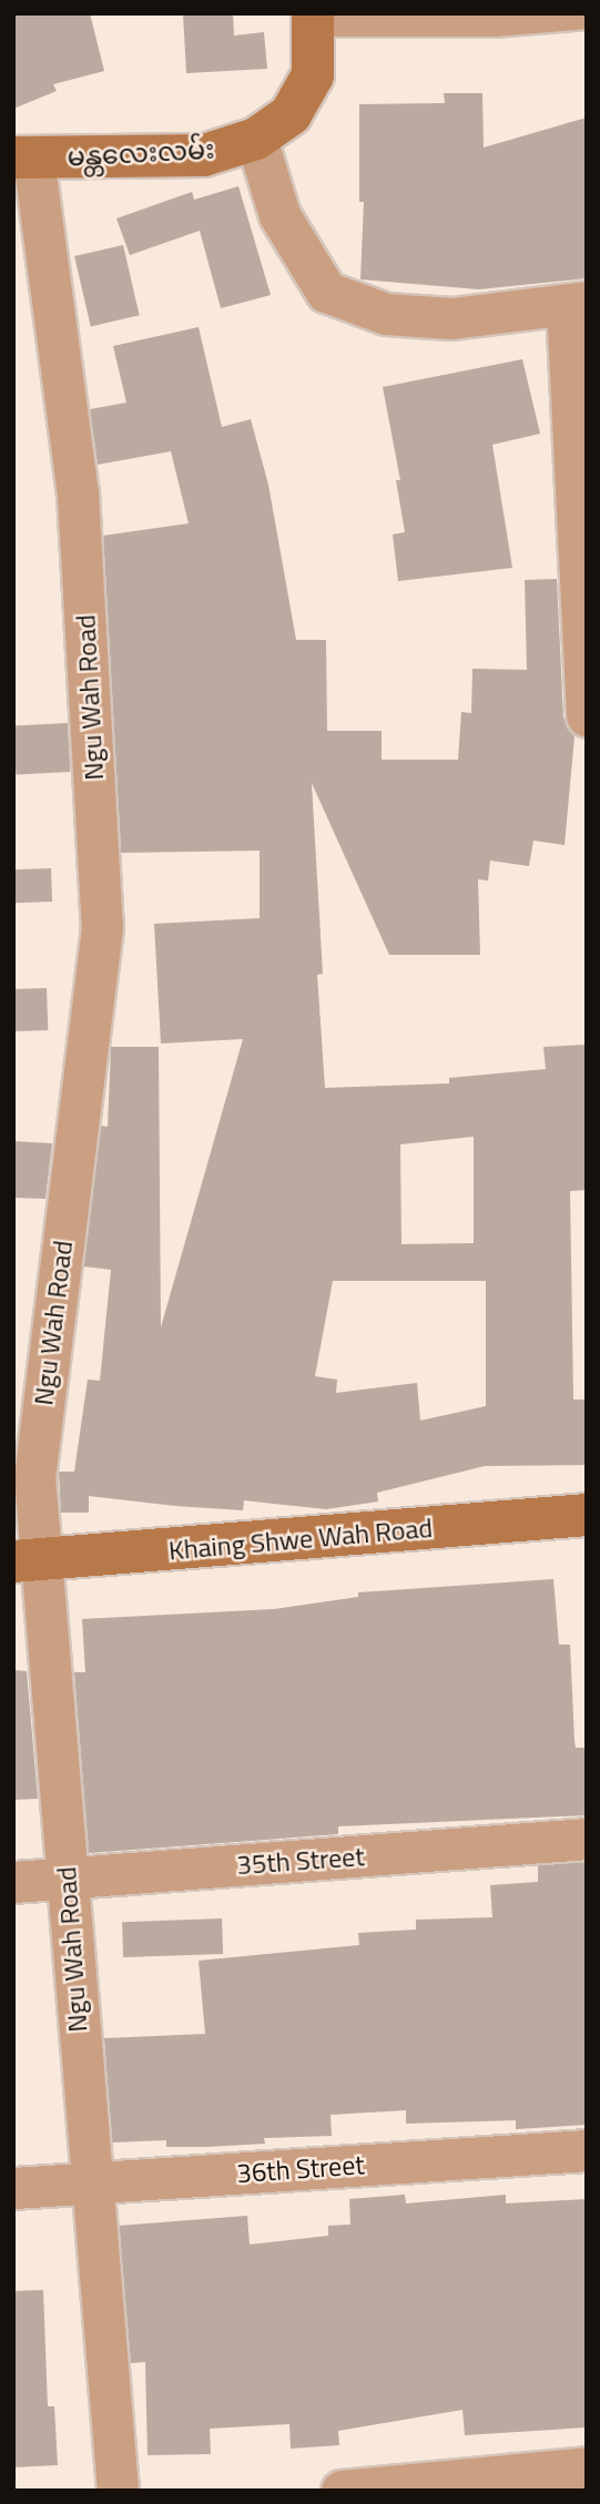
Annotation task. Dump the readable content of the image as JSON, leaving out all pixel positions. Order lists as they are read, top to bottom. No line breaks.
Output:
{"streets":{"street":["မန္တလေးလမ်း","Ngu Wah Road","Khaing Shwe Wah Road","35th Street","36th Street"]},"crossings":[["မန္တလေးလမ်း","Ngu Wah Road"],["Ngu Wah Road","Khaing Shwe Wah Road"],["Ngu Wah Road","35th Street"],["Ngu Wah Road","36th Street"]]}
